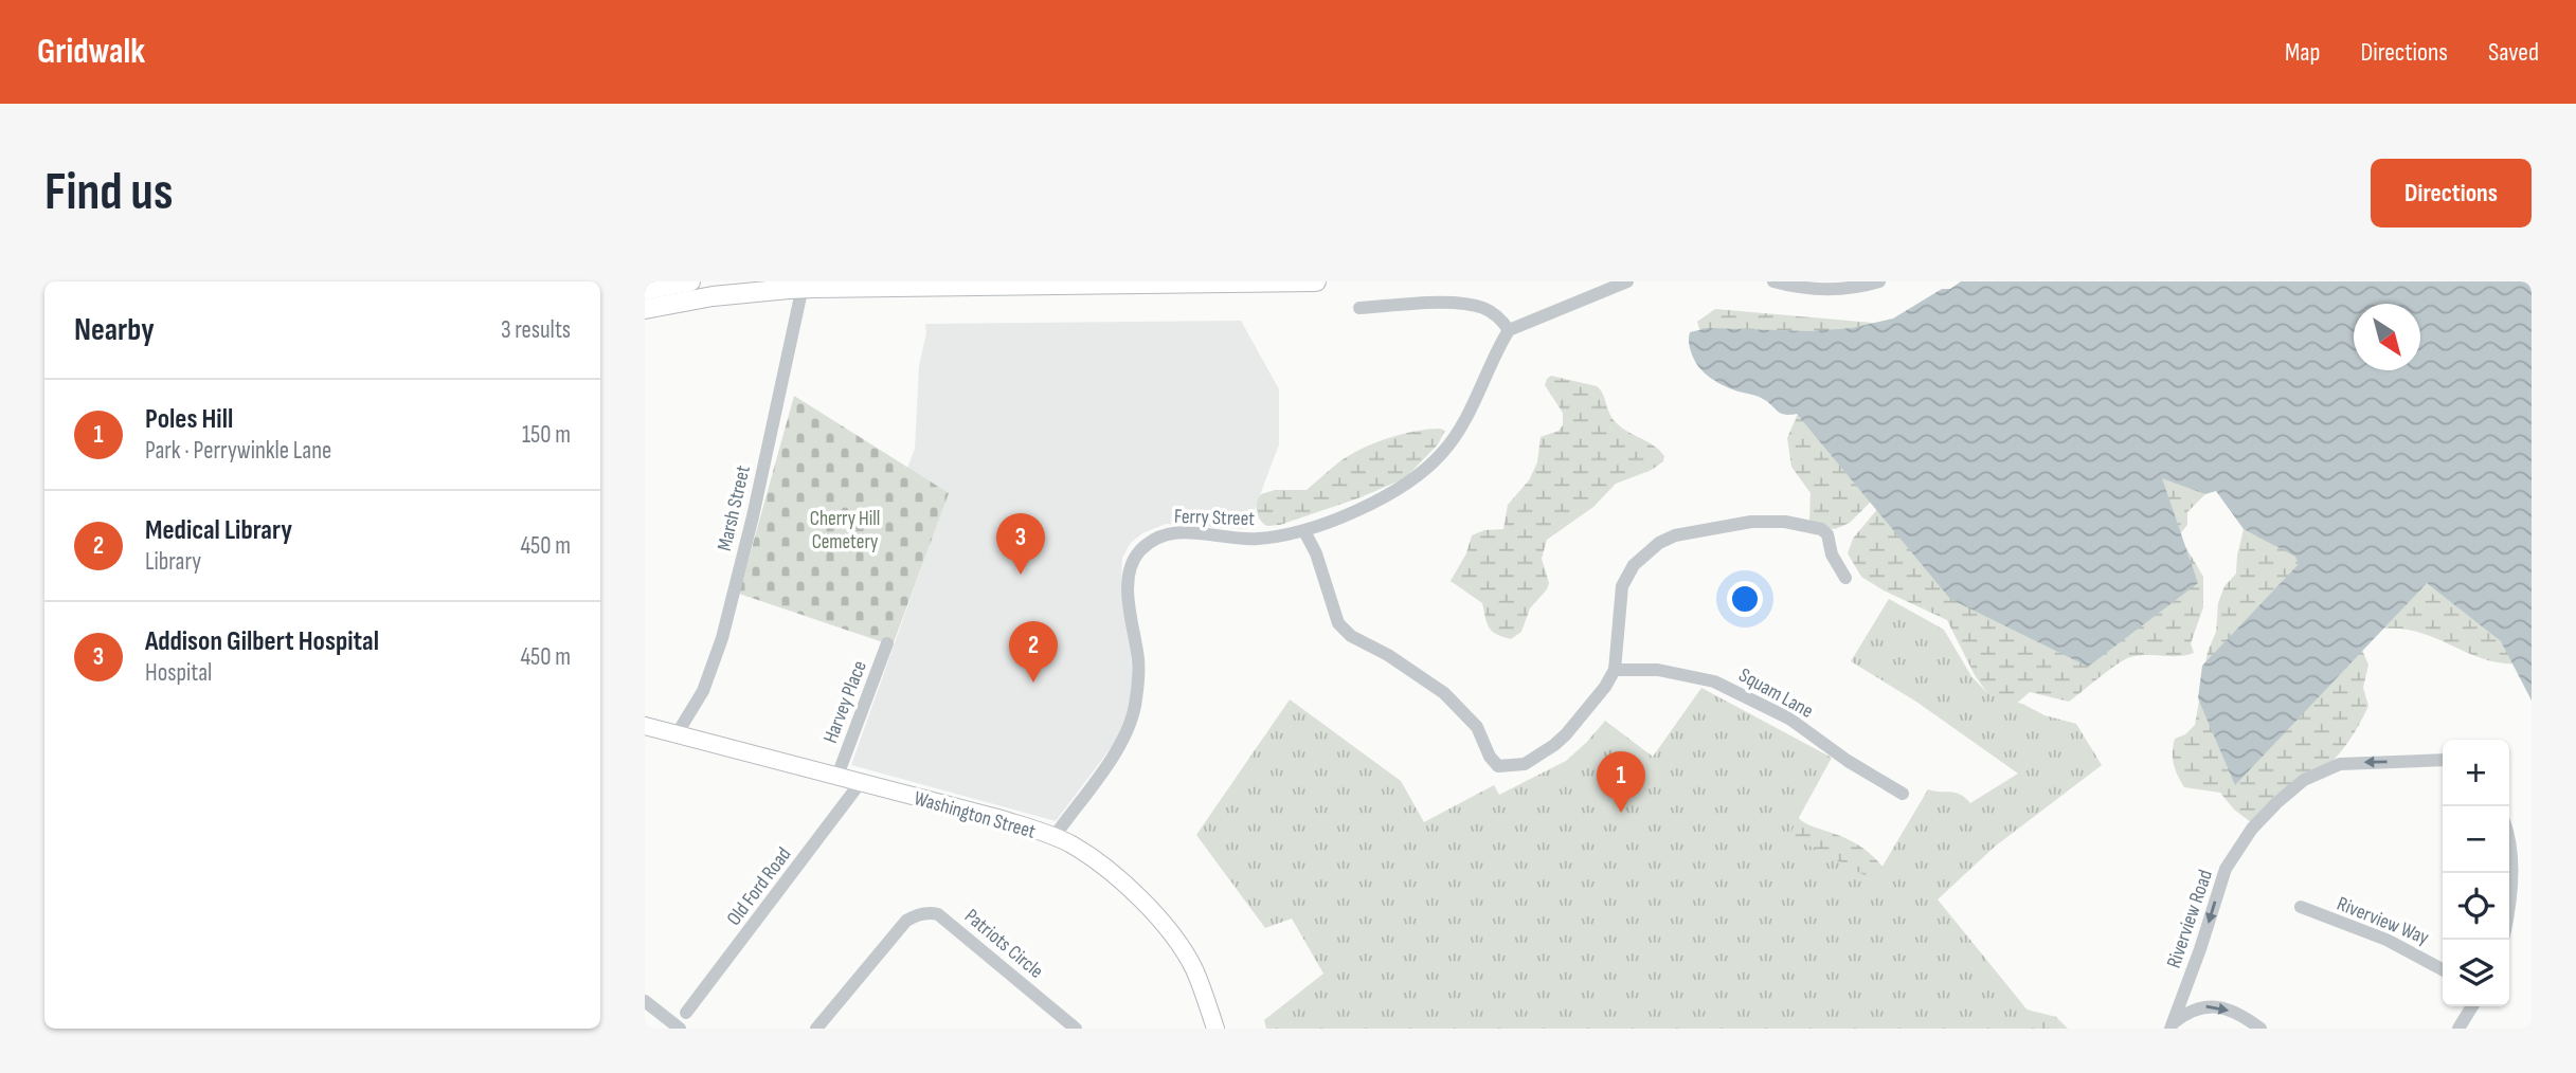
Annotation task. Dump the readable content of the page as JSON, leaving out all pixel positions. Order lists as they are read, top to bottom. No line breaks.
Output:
{"streets":{"main road":["Washington Street"],"street":["Marsh Street","Ferry Street","Squam Lane","Harvey Place","Old Ford Road","Riverview Road","Riverview Way","Patriots Circle"]},"crossings":[["Marsh Street","Washington Street"],["Ferry Street","Washington Street"],["Harvey Place","Washington Street"],["Washington Street","Old Ford Road"]],"parks":["Cherry Hill Cemetery"],"north":"bottom right","page":{"header":"Gridwalk","nav":["Map","Directions","Saved"],"buttons":"Directions","title":"Find us","heading":["Nearby","3 results"],"list":[{"mark":"1","name":"Poles Hill","note":"Park · Perrywinkle Lane","value":"150 m"},{"mark":"2","name":"Medical Library","note":"Library","value":"450 m"},{"mark":"3","name":"Addison Gilbert Hospital","note":"Hospital","value":"450 m"}],"pins":["3","2","1"],"map_buttons":["+","−"]}}
